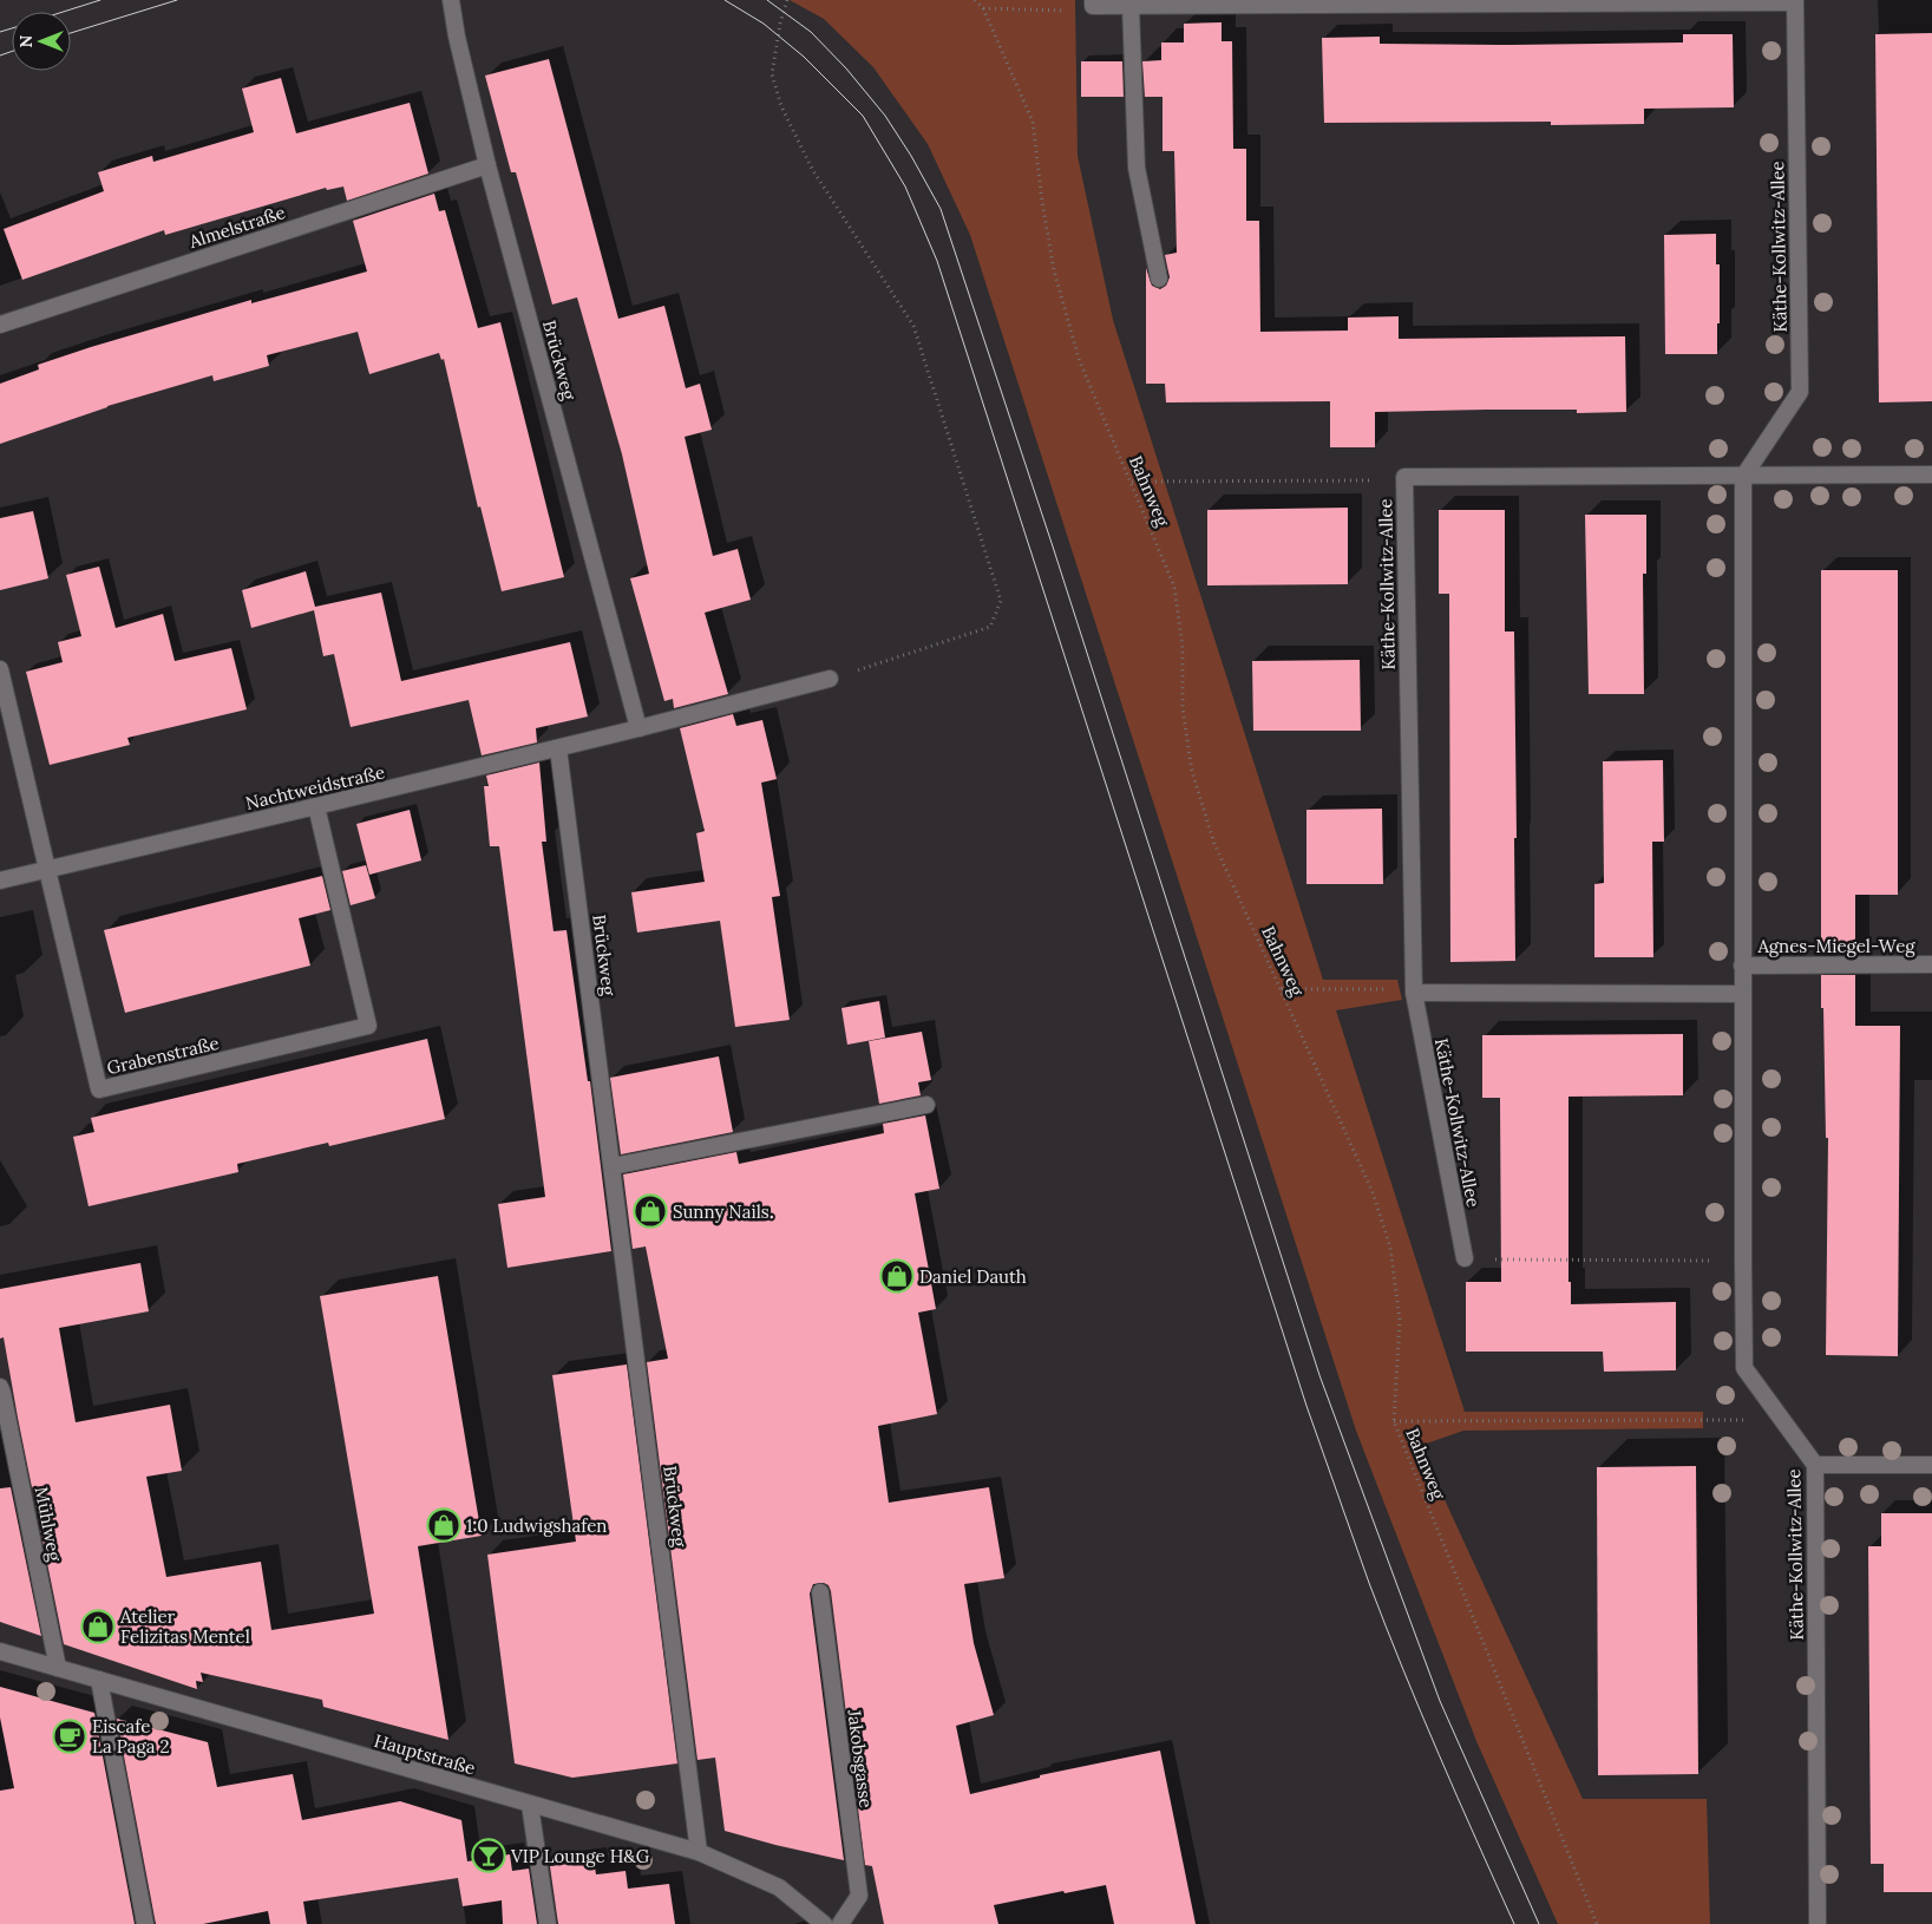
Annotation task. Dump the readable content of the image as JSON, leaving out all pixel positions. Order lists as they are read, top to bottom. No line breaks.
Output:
{"streets":{"street":["Almelstraße","Käthe-Kollwitz-Allee","Brückweg","Nachtweidstraße","Agnes-Miegel-Weg","Grabenstraße","Mühlweg","Hauptstraße","Jakobsgasse"],"path":["Bahnweg"]},"crossings":[["Almelstraße","Brückweg"],["Käthe-Kollwitz-Allee","Agnes-Miegel-Weg"],["Brückweg","Nachtweidstraße"],["Brückweg","Hauptstraße"],["Nachtweidstraße","Grabenstraße"],["Mühlweg","Hauptstraße"]],"places":{"shop":["Sunny Nails.","Daniel Dauth","1:0 Ludwigshafen","Atelier Felizitas Mentel"],"cafe":["Eiscafe La Paga 2"],"bar":["VIP Lounge H&G"]},"north":"left"}
